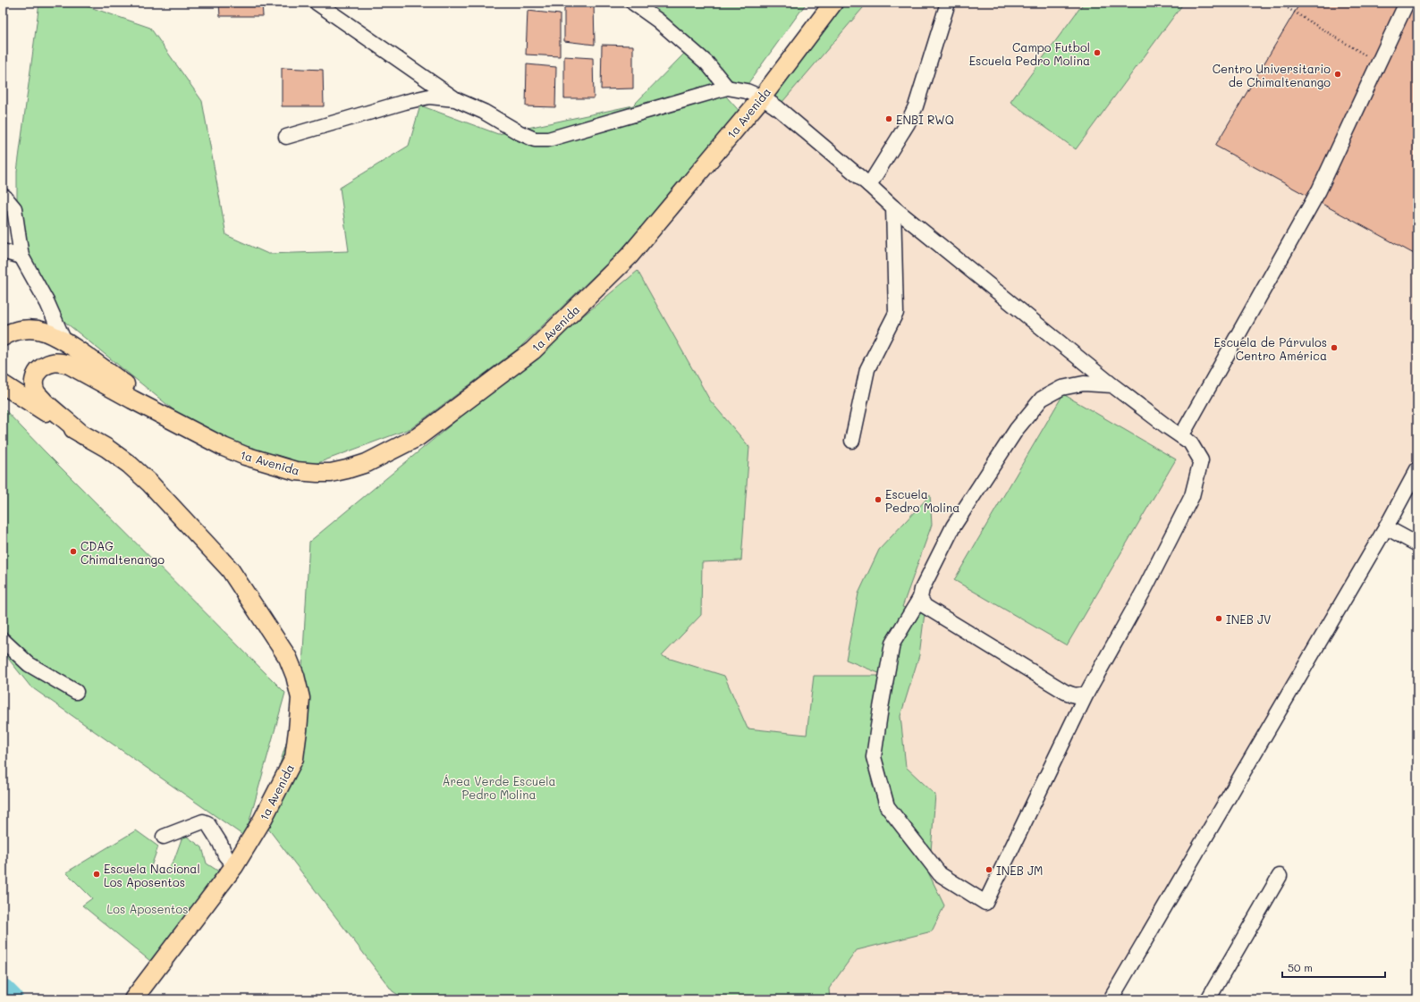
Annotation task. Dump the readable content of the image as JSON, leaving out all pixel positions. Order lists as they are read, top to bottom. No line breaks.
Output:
{"streets":{"main road":["1a Avenida"]},"parks":["Área Verde Escuela Pedro Molina","Los Aposentos"],"places":["Campo Futbol Escuela Pedro Molina","Centro Universitario de Chimaltenango","ENBI RWQ","Escuela de Párvulos Centro América","Escuela Pedro Molina","CDAG Chimaltenango","INEB JV","INEB JM","Escuela Nacional Los Aposentos"],"scale_bar":"50 m"}
